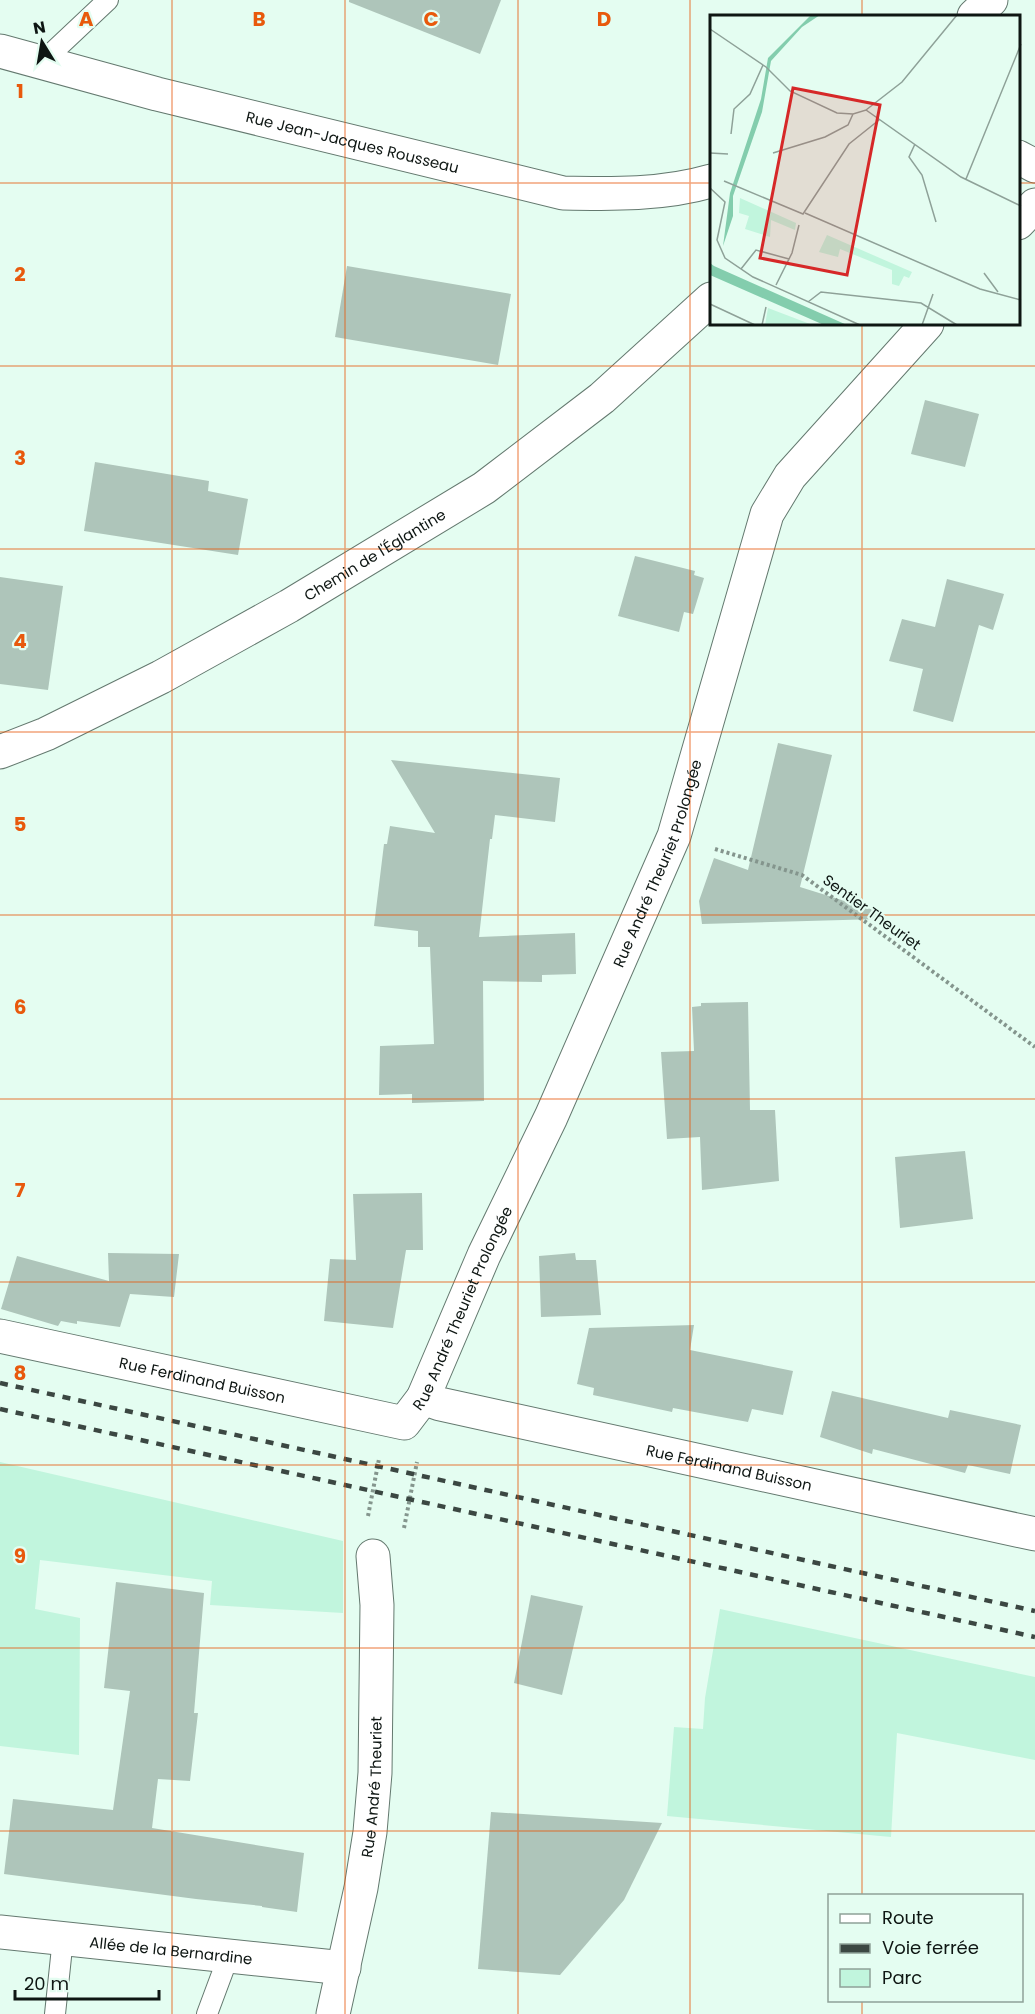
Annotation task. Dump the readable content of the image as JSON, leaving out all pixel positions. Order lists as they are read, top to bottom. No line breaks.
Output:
{"streets":{"street":["Rue Jean-Jacques Rousseau","Chemin de l'Églantine","Rue André Theuriet Prolongée","Rue Ferdinand Buisson","Rue André Theuriet","Allée de la Bernardine"],"path":["Sentier Theuriet"]},"crossings":[["Rue André Theuriet Prolongée","Sentier Theuriet"],["Rue André Theuriet Prolongée","Rue Ferdinand Buisson"],["Rue André Theuriet","Allée de la Bernardine"]],"legend":["Route","Voie ferrée","Parc"],"scale_bar":"20 m","north":"top","grid":{"columns":["A","B","C","D"],"rows":["1","2","3","4","5","6","7","8","9"]}}
